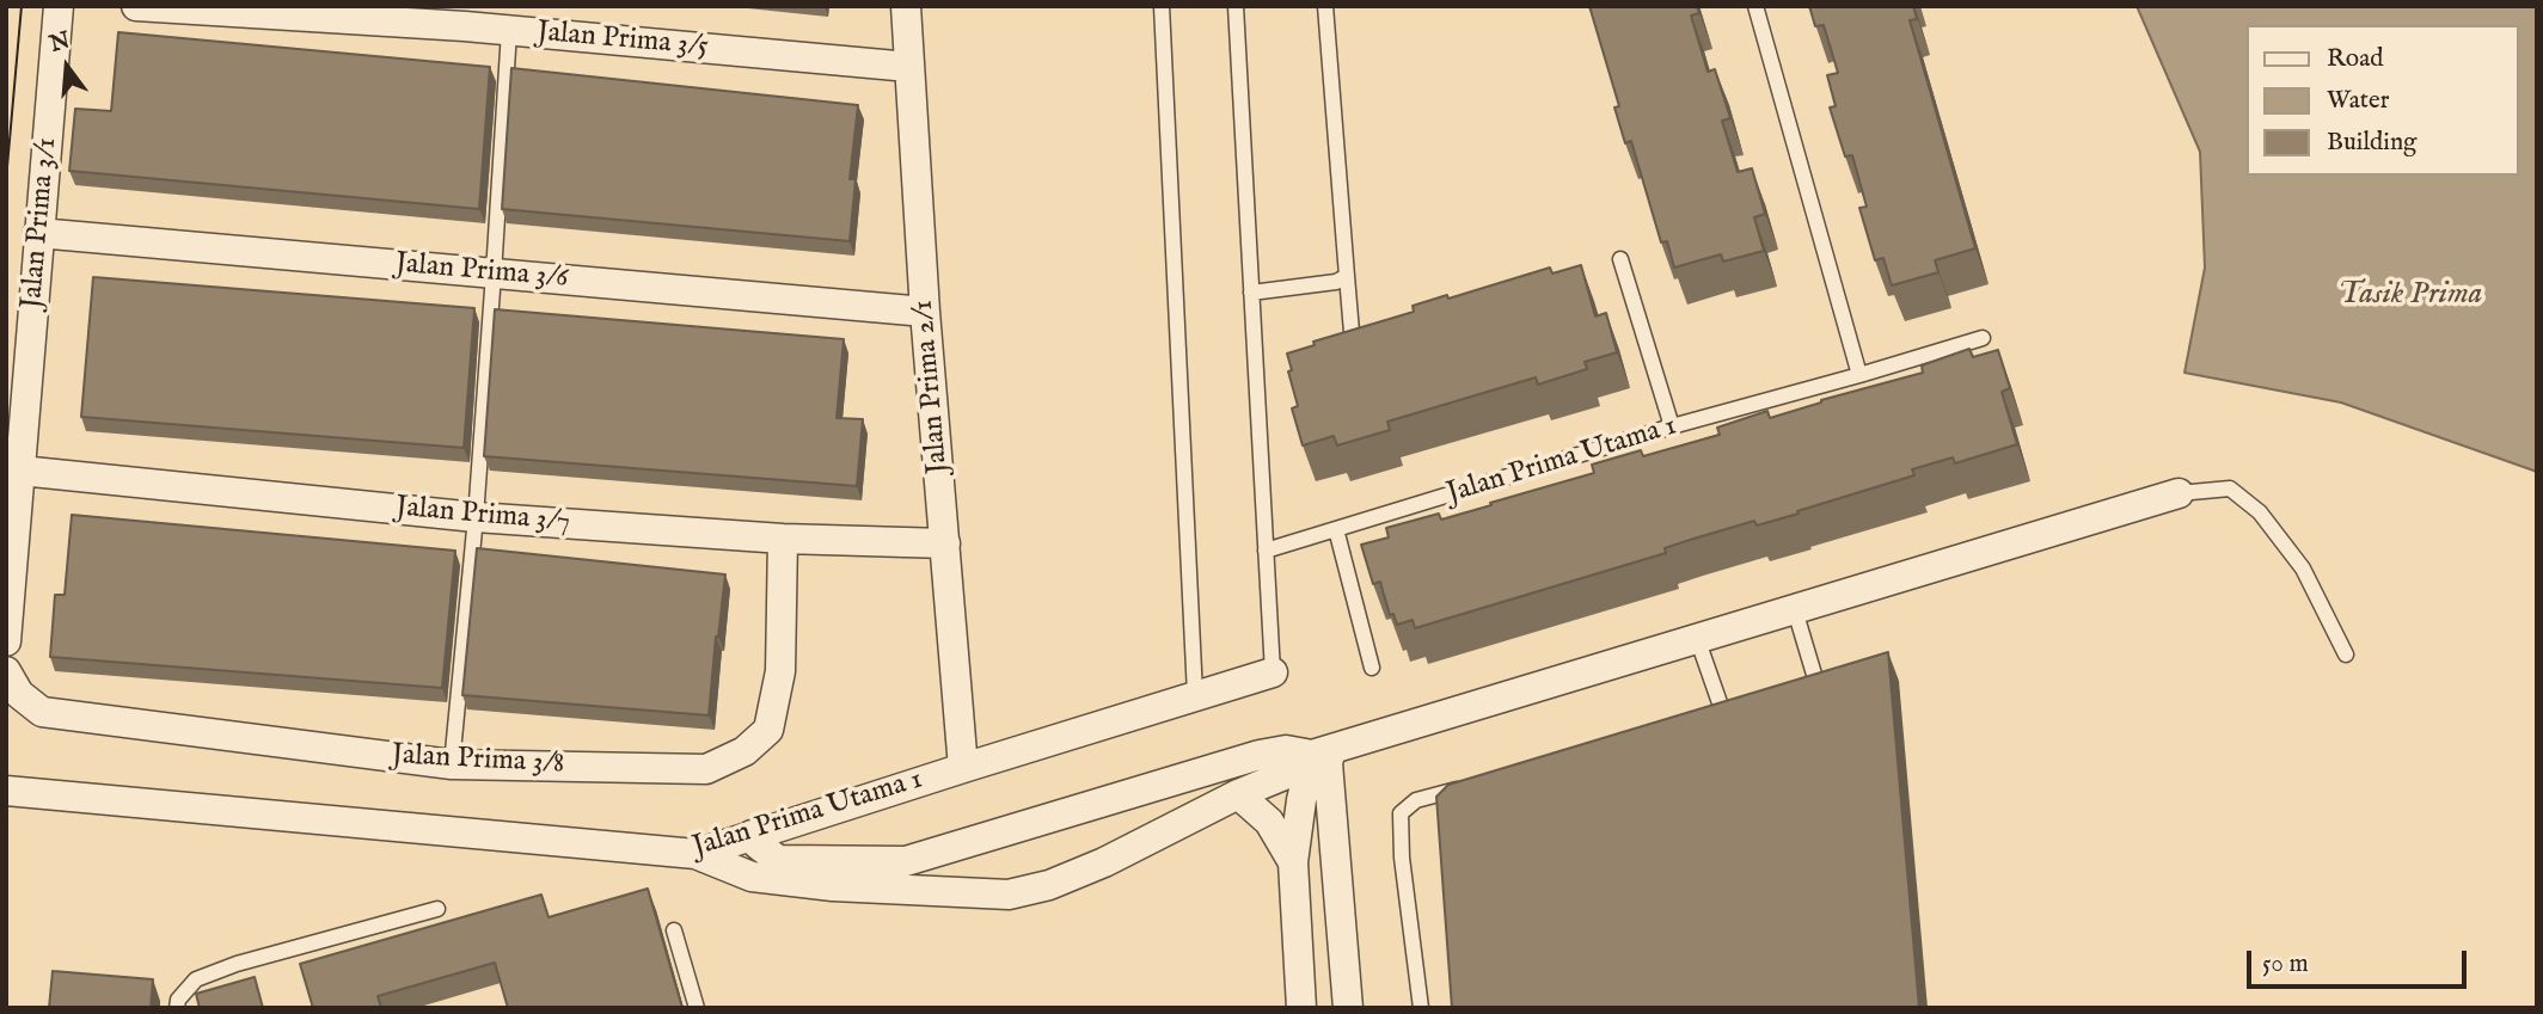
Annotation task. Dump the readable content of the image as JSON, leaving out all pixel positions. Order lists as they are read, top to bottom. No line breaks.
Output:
{"streets":{"street":["Jalan Prima 3/5","Jalan Prima 3/1","Jalan Prima 3/6","Jalan Prima 2/1","Jalan Prima Utama 1","Jalan Prima 3/7","Jalan Prima 3/8"]},"crossings":[["Jalan Prima 3/5","Jalan Prima 2/1"],["Jalan Prima 3/1","Jalan Prima 3/6"],["Jalan Prima 3/1","Jalan Prima 3/7"],["Jalan Prima 3/6","Jalan Prima 2/1"],["Jalan Prima 2/1","Jalan Prima Utama 1"],["Jalan Prima 2/1","Jalan Prima 3/7"],["Jalan Prima 3/7","Jalan Prima 3/8"]],"water":["Tasik Prima"],"legend":["Road","Water","Building"],"scale_bar":"50 m","north":"top"}
